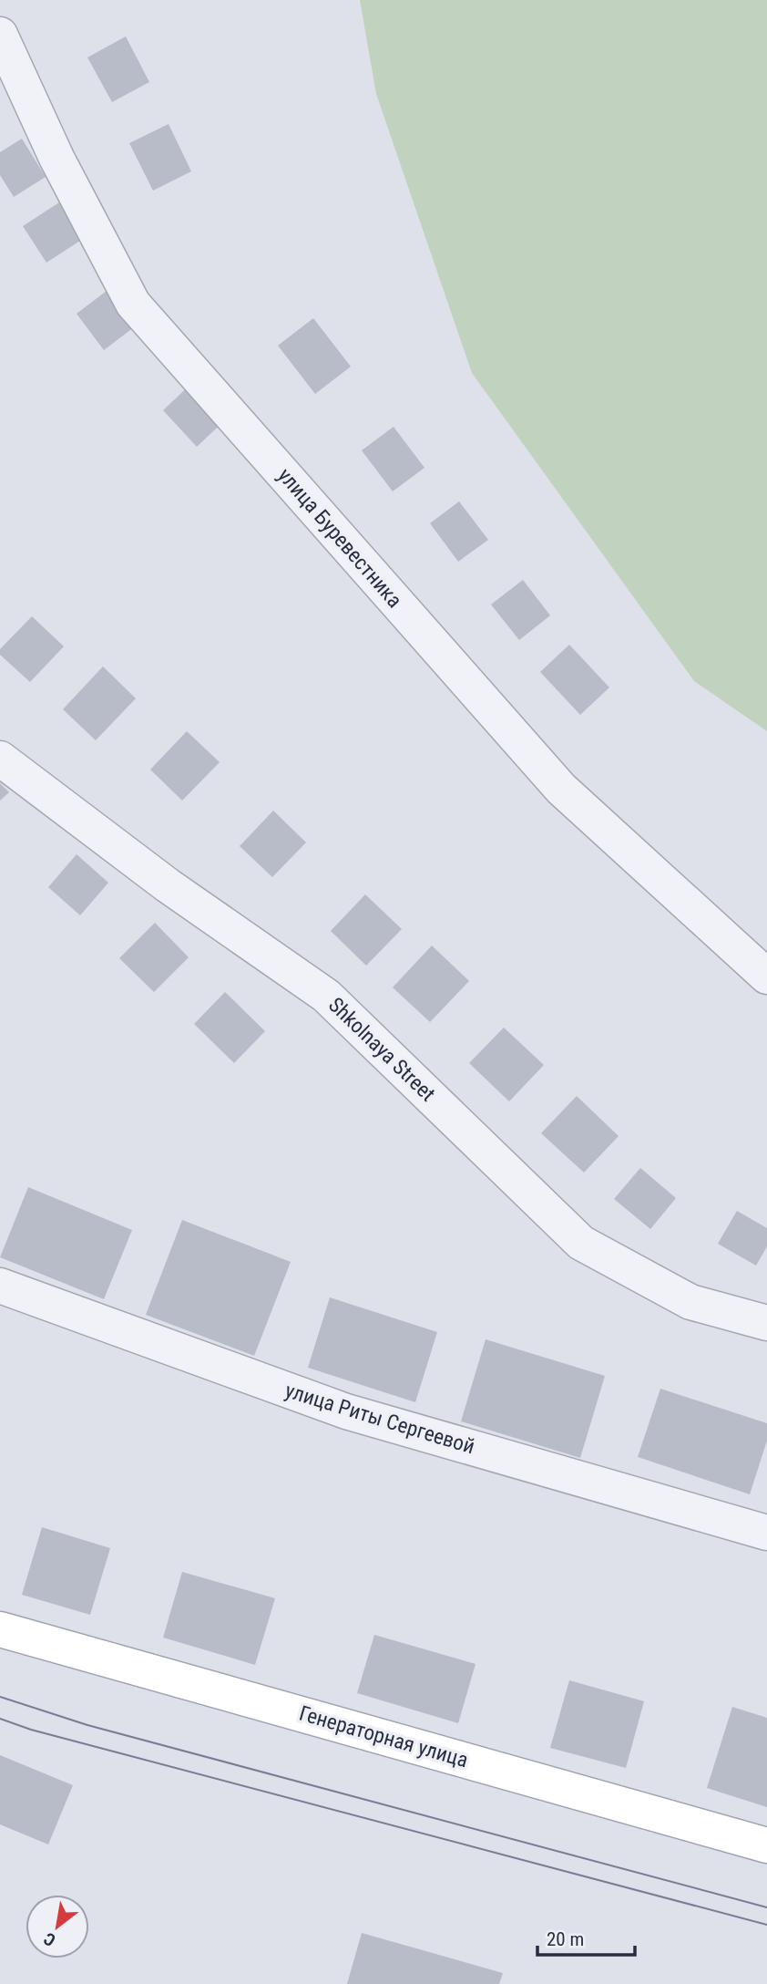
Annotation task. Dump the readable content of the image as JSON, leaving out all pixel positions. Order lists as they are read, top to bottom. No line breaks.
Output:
{"streets":{"main road":["Генераторная улица"],"street":["улица Буревестника","Shkolnaya Street","улица Риты Сергеевой"]},"scale_bar":"20 m","north":"bottom left"}
